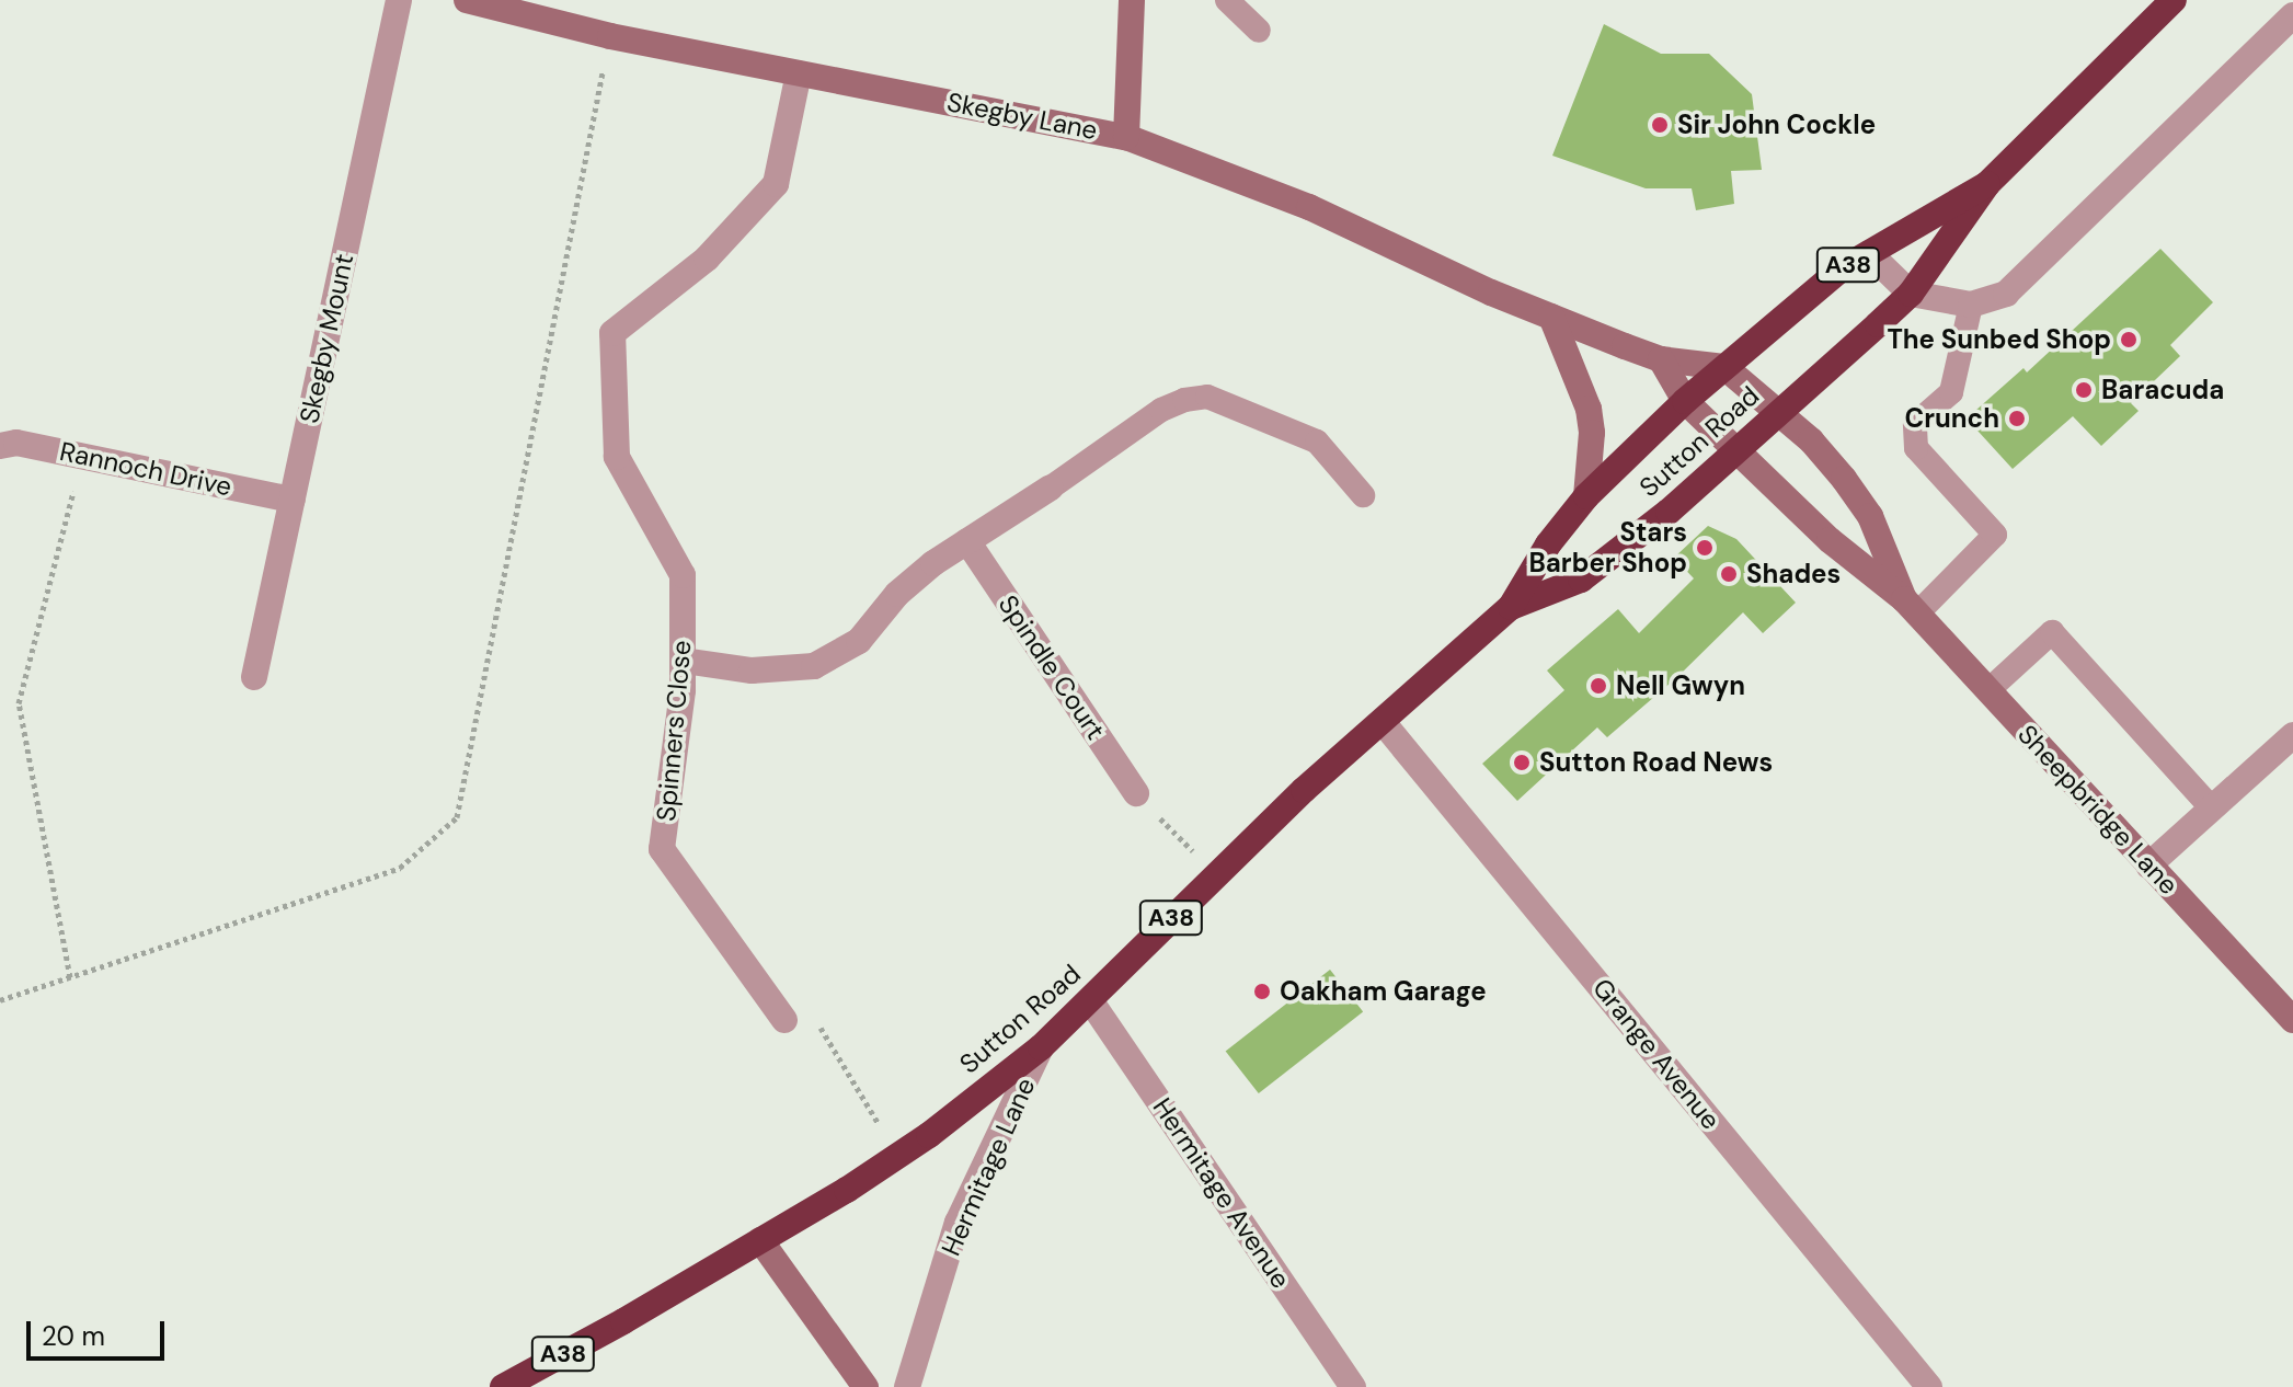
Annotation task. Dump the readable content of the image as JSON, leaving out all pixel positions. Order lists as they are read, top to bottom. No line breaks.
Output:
{"streets":{"highway":["A38","Sutton Road"],"main road":["Skegby Lane","Sheepbridge Lane"],"street":["Skegby Mount","Rannoch Drive","Spindle Court","Spinners Close","Grange Avenue","Hermitage Lane","Hermitage Avenue"]},"crossings":[["Skegby Lane","Sutton Road"],["Skegby Lane","Spinners Close"],["Skegby Lane","Sheepbridge Lane"],["Skegby Mount","Rannoch Drive"],["Sutton Road","Sheepbridge Lane"],["Sutton Road","Grange Avenue"],["Sutton Road","Hermitage Lane"],["Sutton Road","Hermitage Avenue"]],"places":["Sir John Cockle","The Sunbed Shop","Baracuda","Crunch","Stars Barber Shop","Shades","Nell Gwyn","Sutton Road News","Oakham Garage"],"scale_bar":"20 m"}
